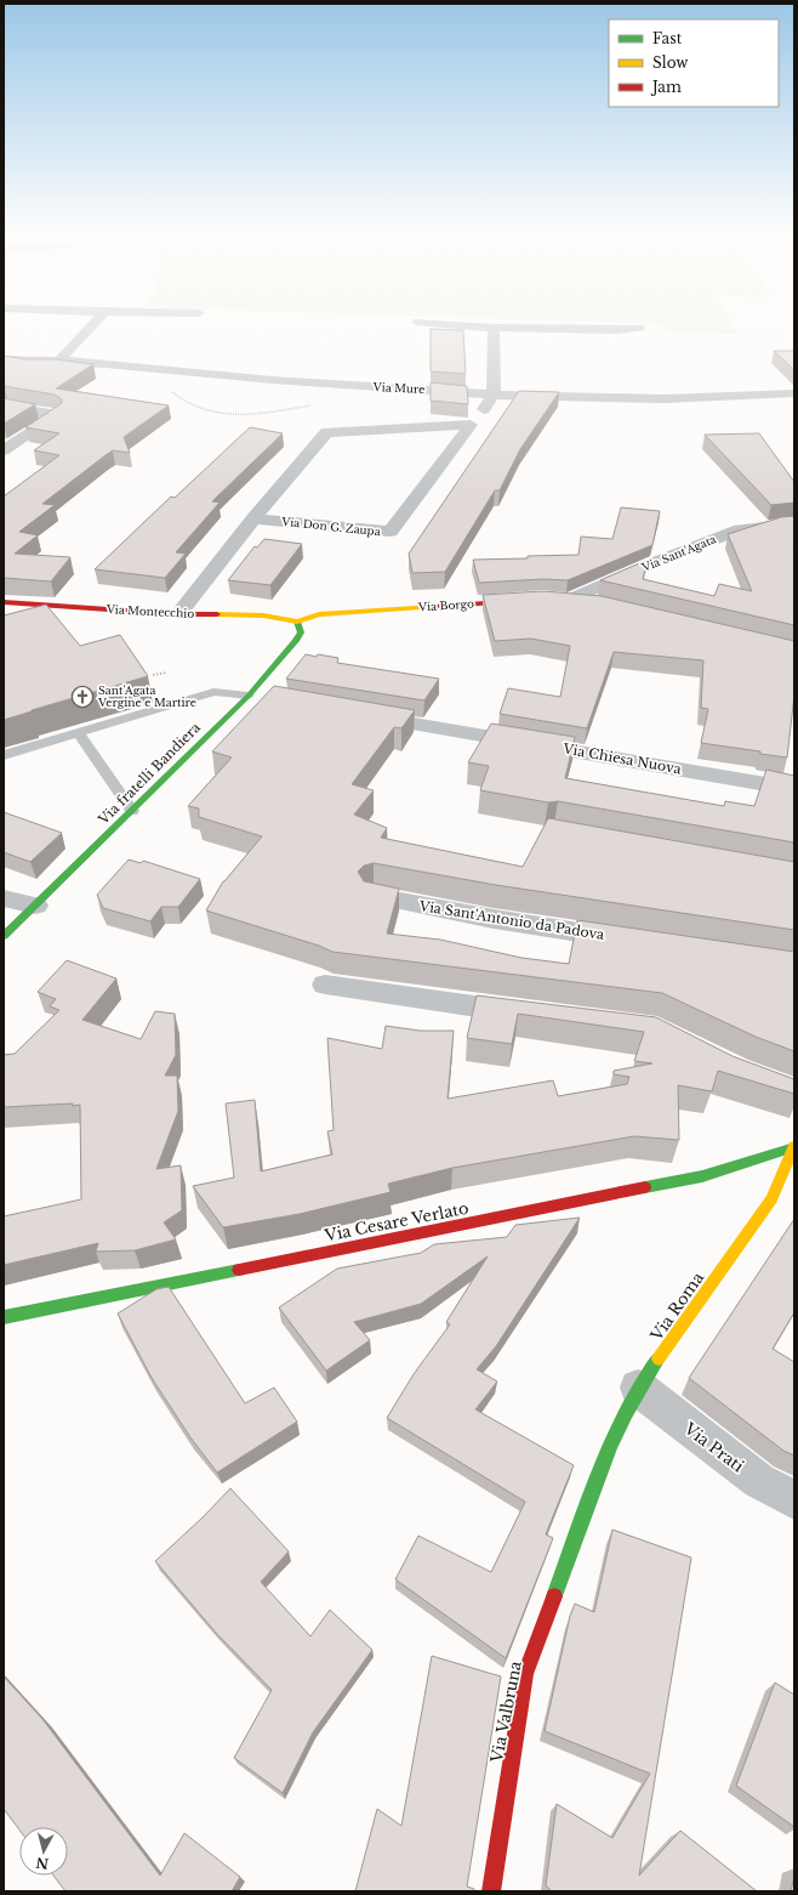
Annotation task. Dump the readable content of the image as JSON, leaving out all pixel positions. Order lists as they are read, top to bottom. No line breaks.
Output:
{"streets":{"street":["Via Mure","Via Don G. Zaupa","Via Sant'Agata","Via Borgo","Via Montecchio","Via Chiesa Nuova","Via fratelli Bandiera","Via Sant'Antonio da Padova","Via Cesare Verlato","Via Roma","Via Prati","Via Valbruna"]},"crossings":[["Via Mure","Via Don G. Zaupa"],["Via Don G. Zaupa","Via Montecchio"],["Via Borgo","Via Montecchio"],["Via Borgo","Via fratelli Bandiera"],["Via Montecchio","Via fratelli Bandiera"],["Via Cesare Verlato","Via Roma"],["Via Roma","Via Prati"],["Via Roma","Via Valbruna"]],"places":{"church":["Sant'Agata Vergine e Martire"]},"legend":["Fast","Slow","Jam"],"north":"bottom"}
